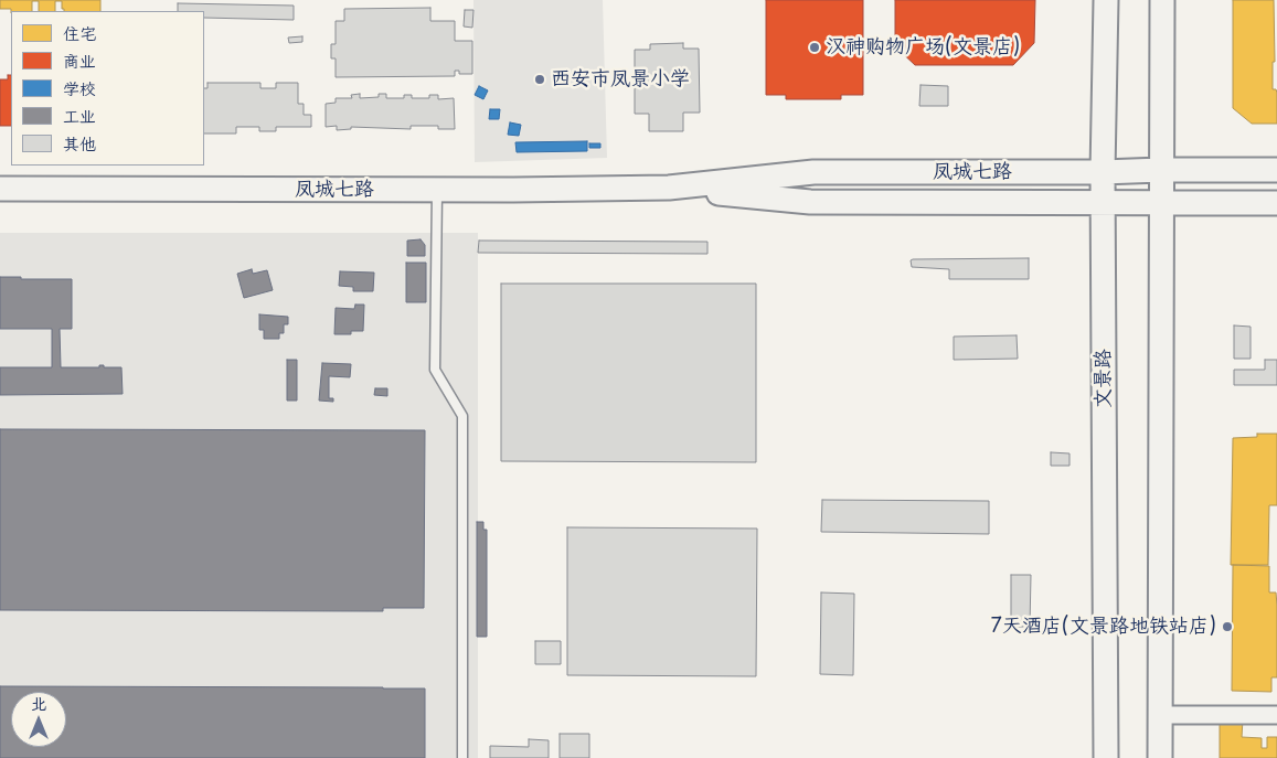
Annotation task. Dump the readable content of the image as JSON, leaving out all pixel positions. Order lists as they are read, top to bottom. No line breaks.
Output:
{"streets":{"street":["凤城七路","文景路"]},"crossings":[["凤城七路","文景路"]],"places":["汉神购物广场(文景店)","西安市凤景小学","7天酒店(文景路地铁站店)"],"legend":["住宅","商业","学校","工业","其他"],"north":"top"}
